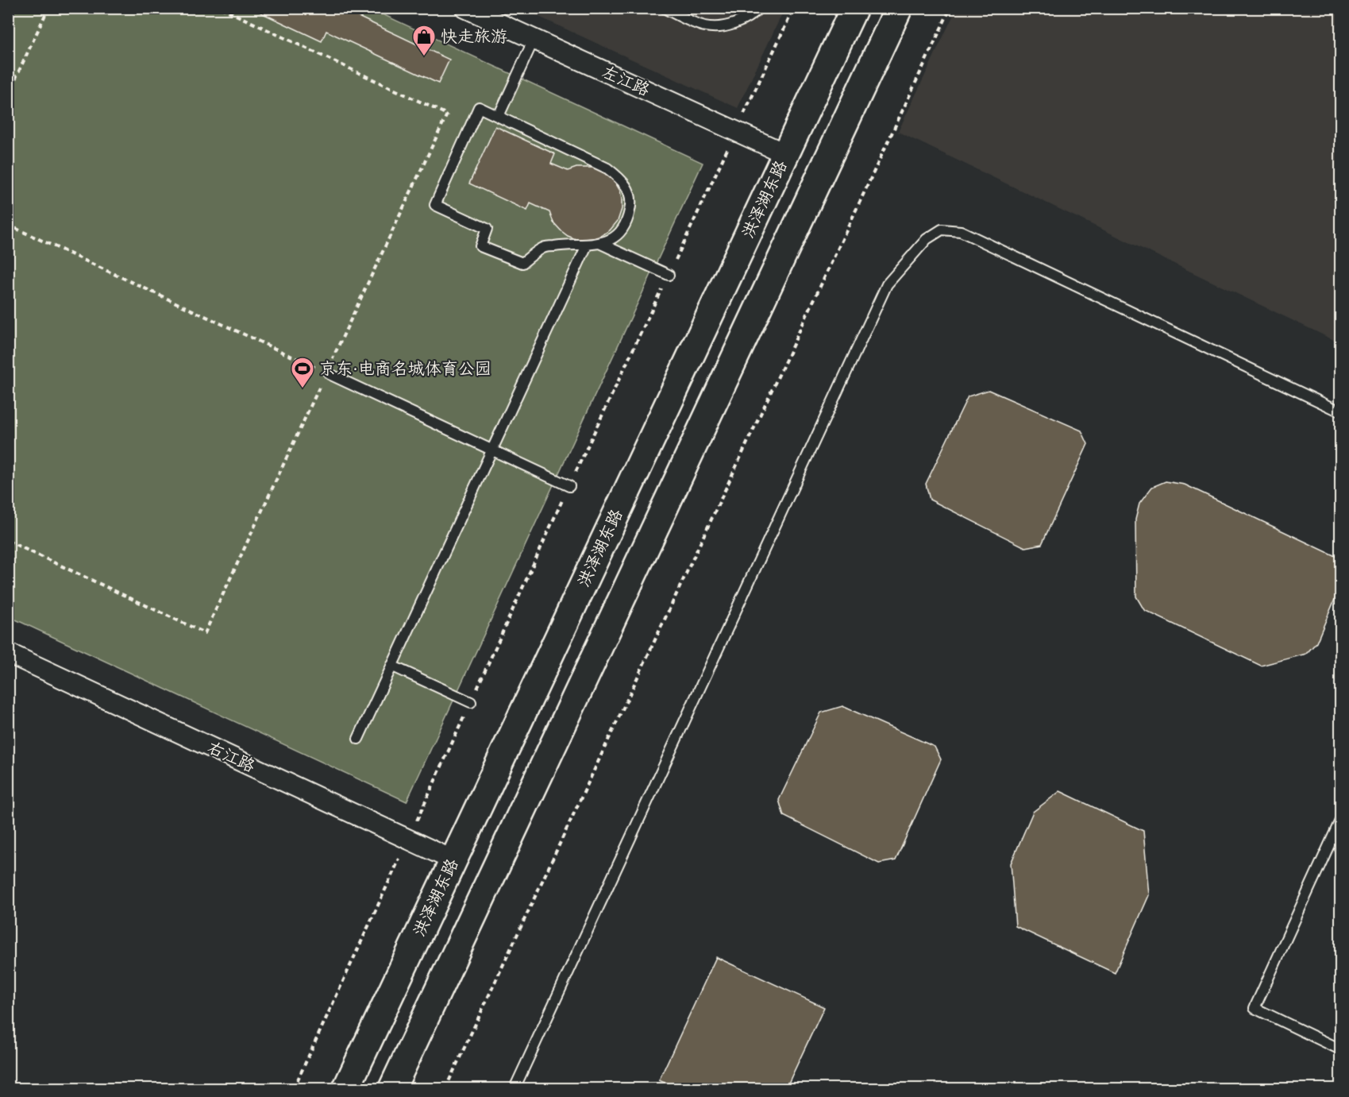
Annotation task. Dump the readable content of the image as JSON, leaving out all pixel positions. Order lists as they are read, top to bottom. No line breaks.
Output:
{"streets":{"main road":["洪泽湖东路"],"street":["左江路","右江路"]},"crossings":[["左江路","洪泽湖东路"],["洪泽湖东路","右江路"]],"places":{"shop":["快走旅游"],"sports":["京东·电商名城体育公园"]}}
